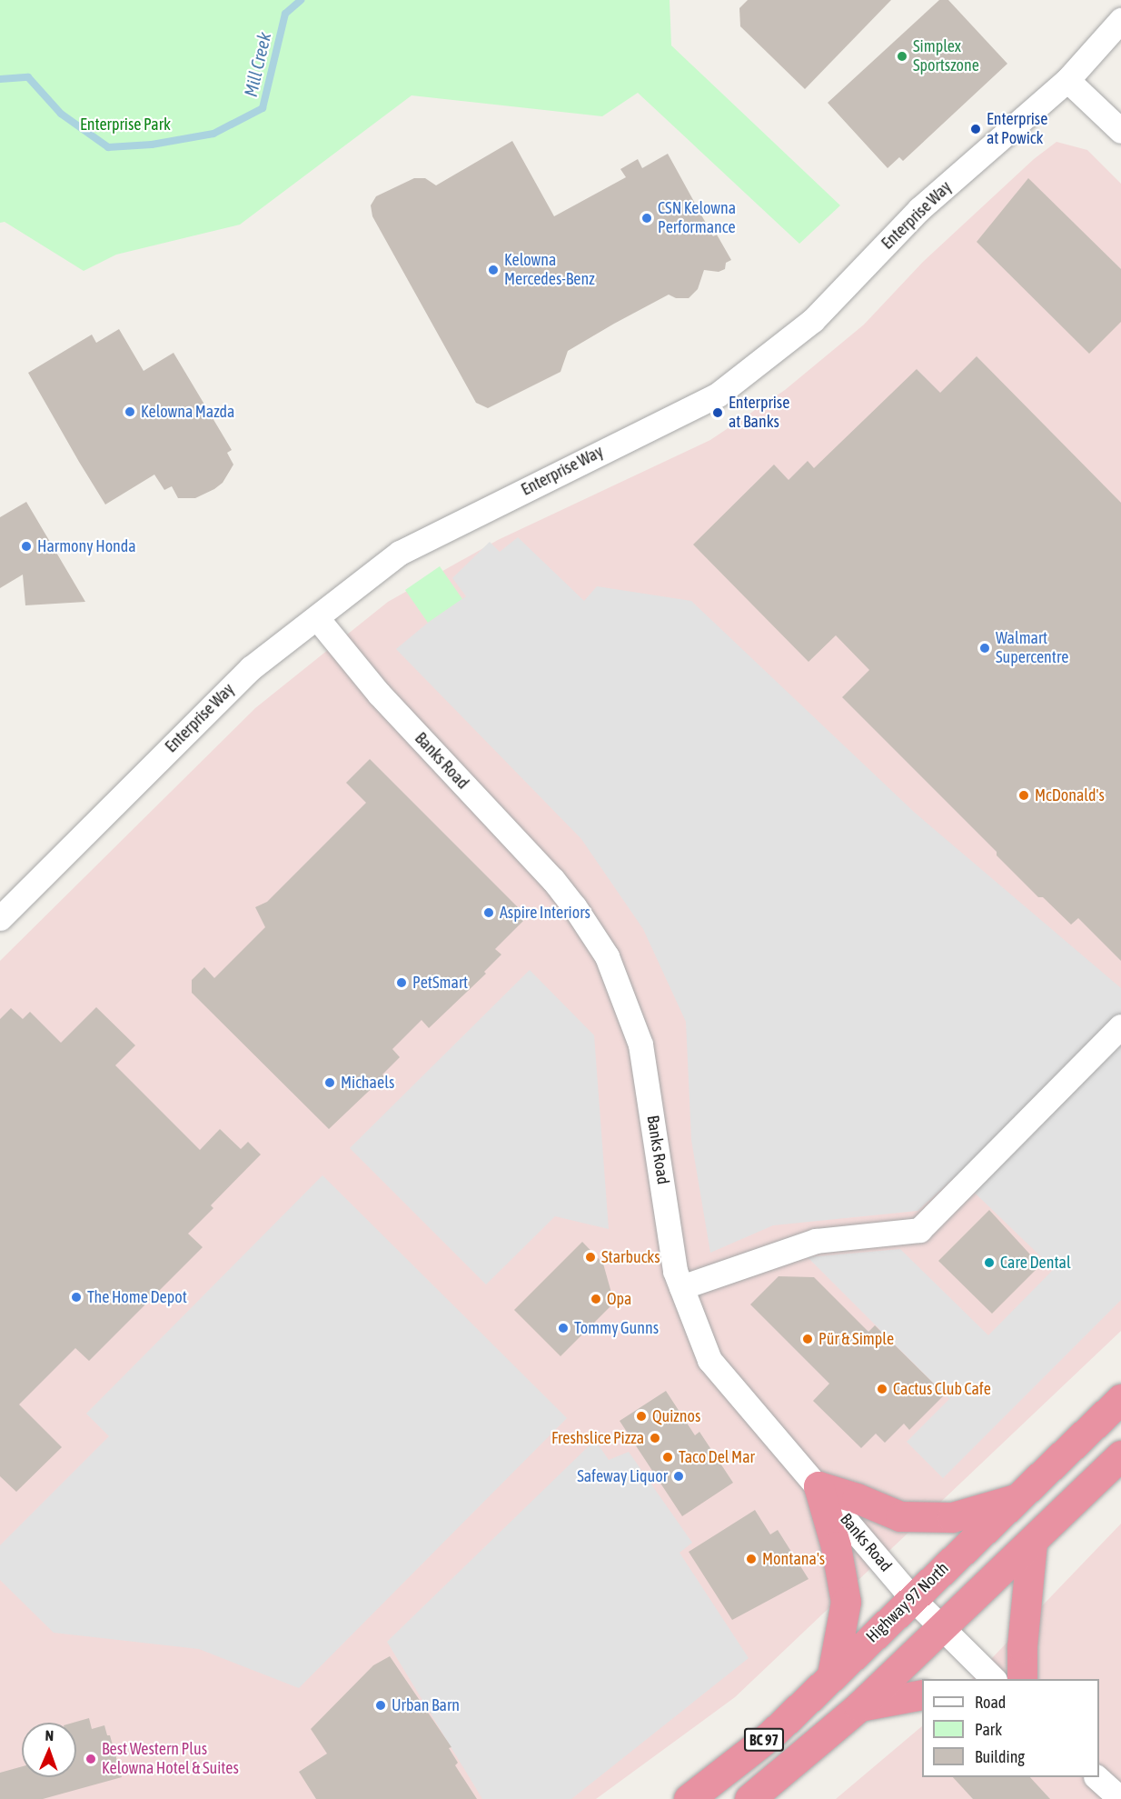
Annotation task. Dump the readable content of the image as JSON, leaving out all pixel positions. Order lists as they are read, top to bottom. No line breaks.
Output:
{"streets":{"highway":["Highway 97 North","BC 97"],"street":["Enterprise Way","Banks Road"]},"crossings":[["Enterprise Way","Banks Road"],["Banks Road","Highway 97 North"],["Banks Road","BC 97"]],"water":["Mill Creek"],"parks":["Enterprise Park"],"places":["Simplex Sportszone","Enterprise at Powick","CSN Kelowna Performance","Kelowna Mercedes-Benz","Kelowna Mazda","Enterprise at Banks","Harmony Honda","Walmart Supercentre","McDonald's","Aspire Interiors","PetSmart","Michaels","Starbucks","Care Dental","The Home Depot","Opa","Tommy Gunns","Pür & Simple","Cactus Club Cafe","Quiznos","Freshslice Pizza","Taco Del Mar","Safeway Liquor","Montana's","Urban Barn","Best Western Plus Kelowna Hotel & Suites"],"legend":["Road","Park","Building"],"north":"top"}
